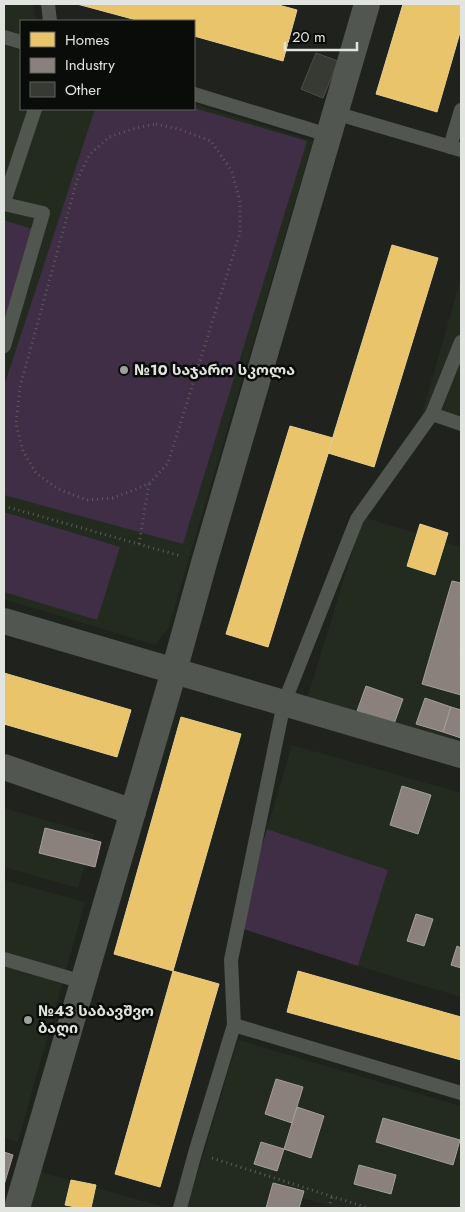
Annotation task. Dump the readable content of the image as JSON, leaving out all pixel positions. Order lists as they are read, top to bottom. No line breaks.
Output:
{"places":["№10 საჯარო სკოლა","№43 საბავშვო ბაღი"],"legend":["Homes","Industry","Other"],"scale_bar":"20 m"}
